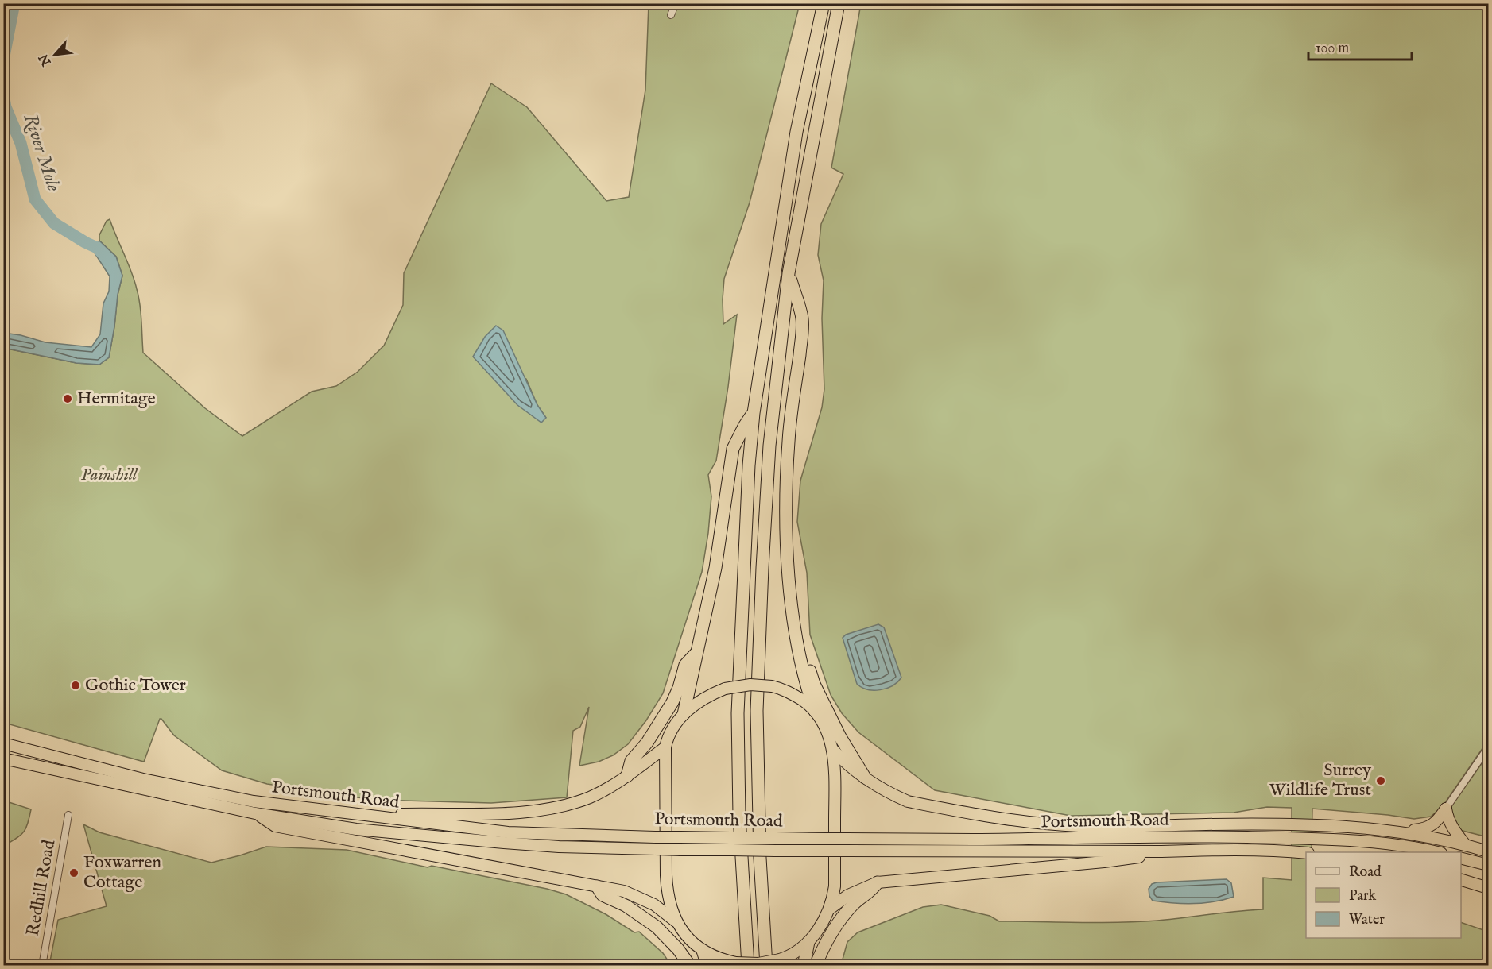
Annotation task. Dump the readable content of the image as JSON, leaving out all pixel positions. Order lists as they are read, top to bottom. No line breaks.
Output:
{"streets":{"highway":["Portsmouth Road"],"street":["Redhill Road"]},"water":["River Mole"],"parks":["Painshill"],"places":["Hermitage","Gothic Tower","Surrey Wildlife Trust","Foxwarren Cottage"],"legend":["Road","Park","Water"],"scale_bar":"100 m","north":"bottom left"}
